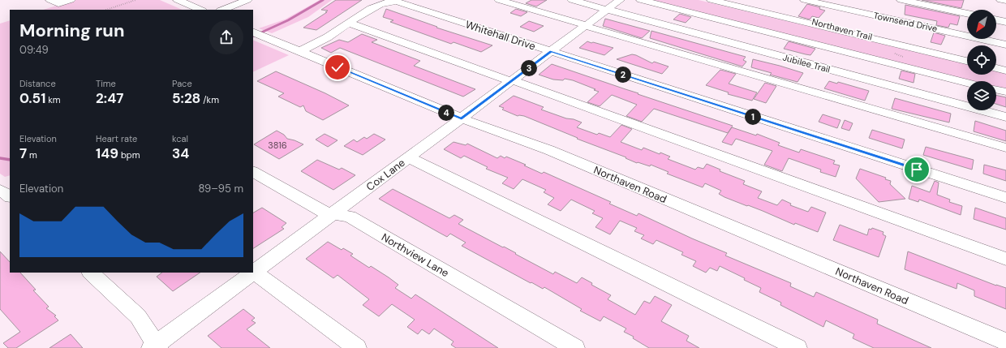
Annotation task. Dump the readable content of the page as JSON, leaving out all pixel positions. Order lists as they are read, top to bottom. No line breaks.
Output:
{"streets":{"street":["Townsend Drive","Whitehall Drive","Jubilee Trail","Cox Lane","Northaven Road","Northview Lane"]},"crossings":[["Whitehall Drive","Cox Lane"],["Whitehall Drive","Northaven Road"],["Jubilee Trail","Cox Lane"],["Cox Lane","Northaven Road"],["Cox Lane","Northview Lane"]],"house_numbers":["3816"],"north":"bottom left","page":{"heading":["Morning run","09:49"],"pins":["3","2","4","1"],"stats":[["Distance","0.51 km"],["Time","2:47"],["Pace","5:28 /km"],["Elevation","7 m"],["Heart rate","149 bpm"],["kcal","34"]],"chart":["Elevation","89–95 m"]}}
